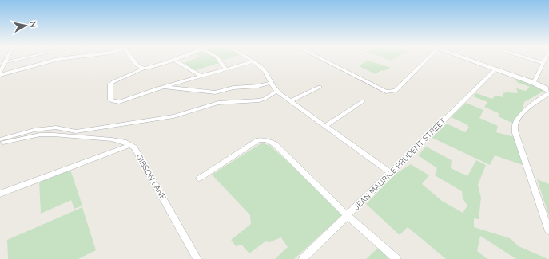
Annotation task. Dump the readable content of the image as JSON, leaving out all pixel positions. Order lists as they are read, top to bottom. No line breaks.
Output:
{"streets":{"street":["JEAN MAURICE PRUDENT STREET","GIBSON LANE"]},"north":"right"}
